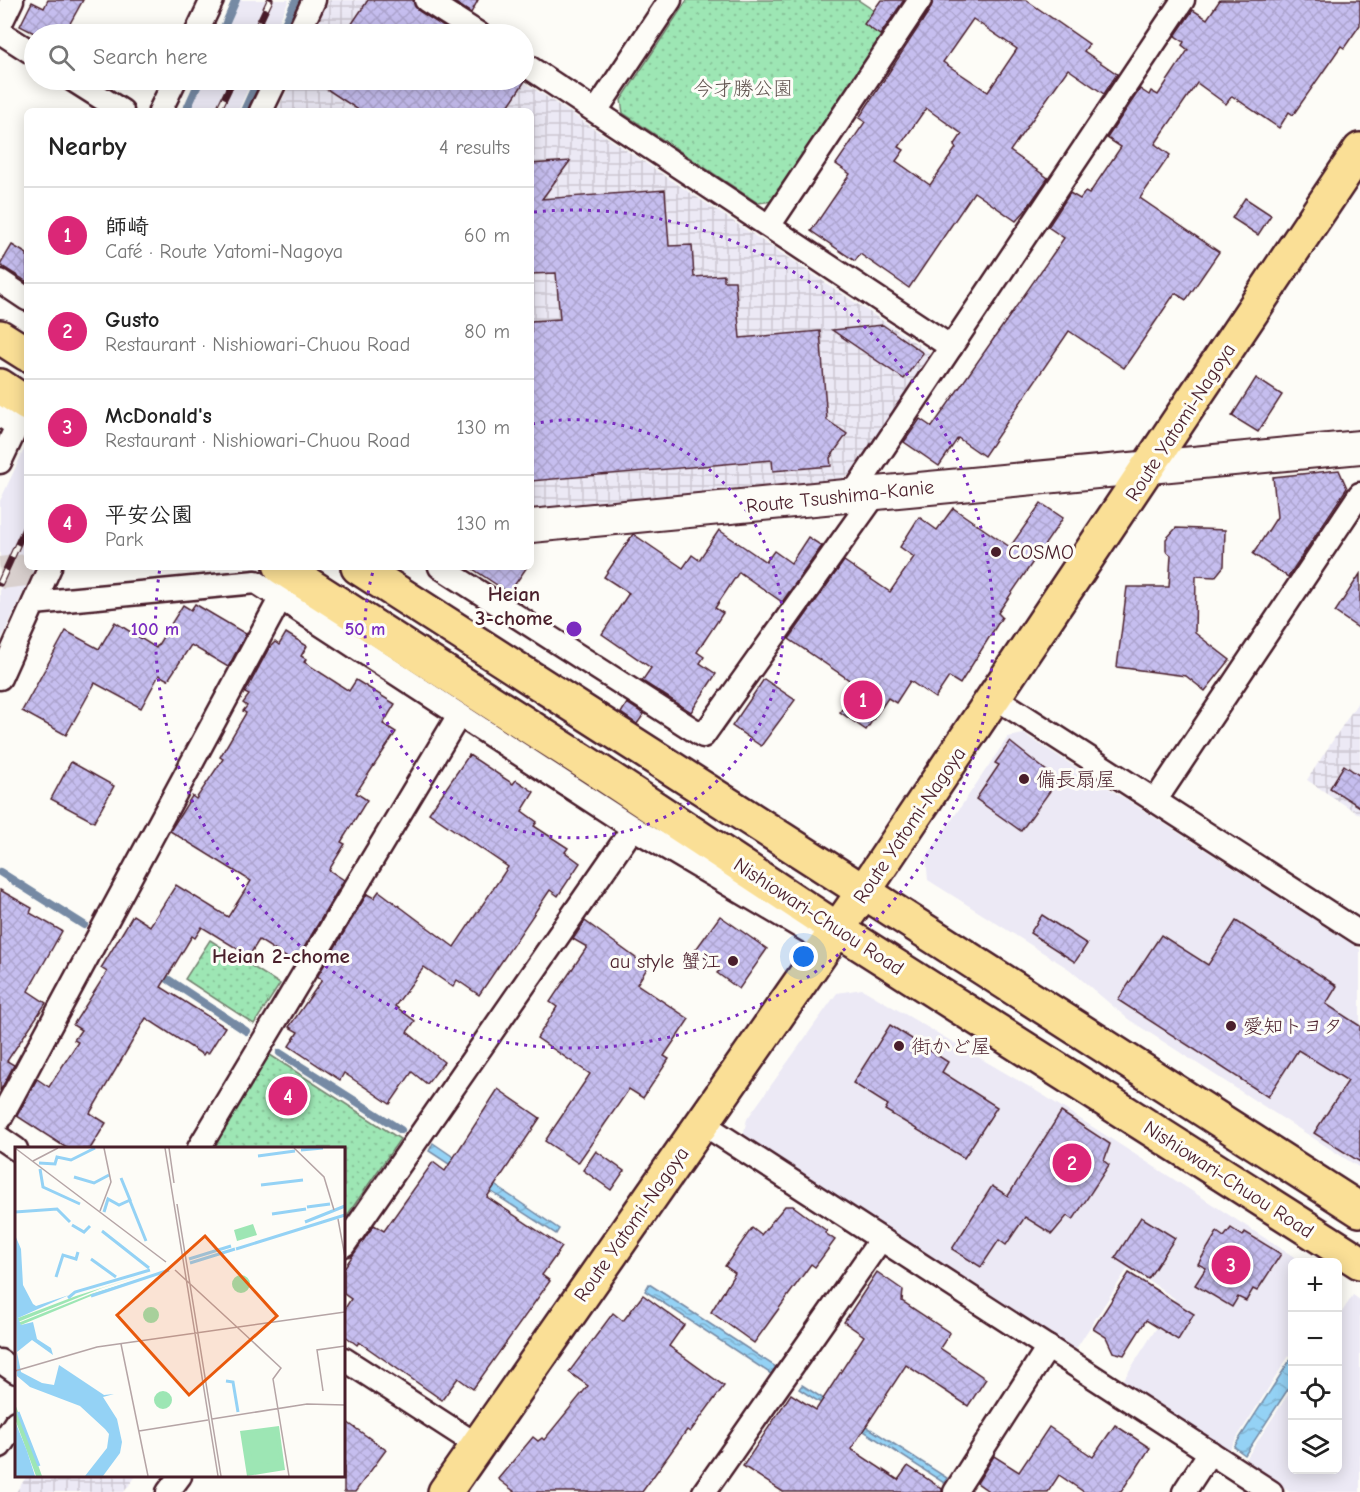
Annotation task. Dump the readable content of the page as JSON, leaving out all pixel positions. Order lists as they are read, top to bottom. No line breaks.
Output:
{"streets":{"main road":["Route Yatomi-Nagoya","Route Tsushima-Kanie","Nishiowari-Chuou Road"]},"crossings":[["Route Yatomi-Nagoya","Route Tsushima-Kanie"],["Route Yatomi-Nagoya","Nishiowari-Chuou Road"]],"districts":["Heian 3-chome","Heian 2-chome"],"parks":["今才勝公園"],"places":["COSMO","備長扇屋","au style 蟹江","愛知トヨタ","街かど屋"],"page":{"search":"Search here","heading":["Nearby","4 results"],"list":[{"mark":"1","name":"師崎","note":"Café · Route Yatomi-Nagoya","value":"60 m"},{"mark":"2","name":"Gusto","note":"Restaurant · Nishiowari-Chuou Road","value":"80 m"},{"mark":"3","name":"McDonald's","note":"Restaurant · Nishiowari-Chuou Road","value":"130 m"},{"mark":"4","name":"平安公園","note":"Park","value":"130 m"}],"pins":["1","4","2","3"],"map_buttons":["+","−"]},"rings":["50 m","100 m"]}
